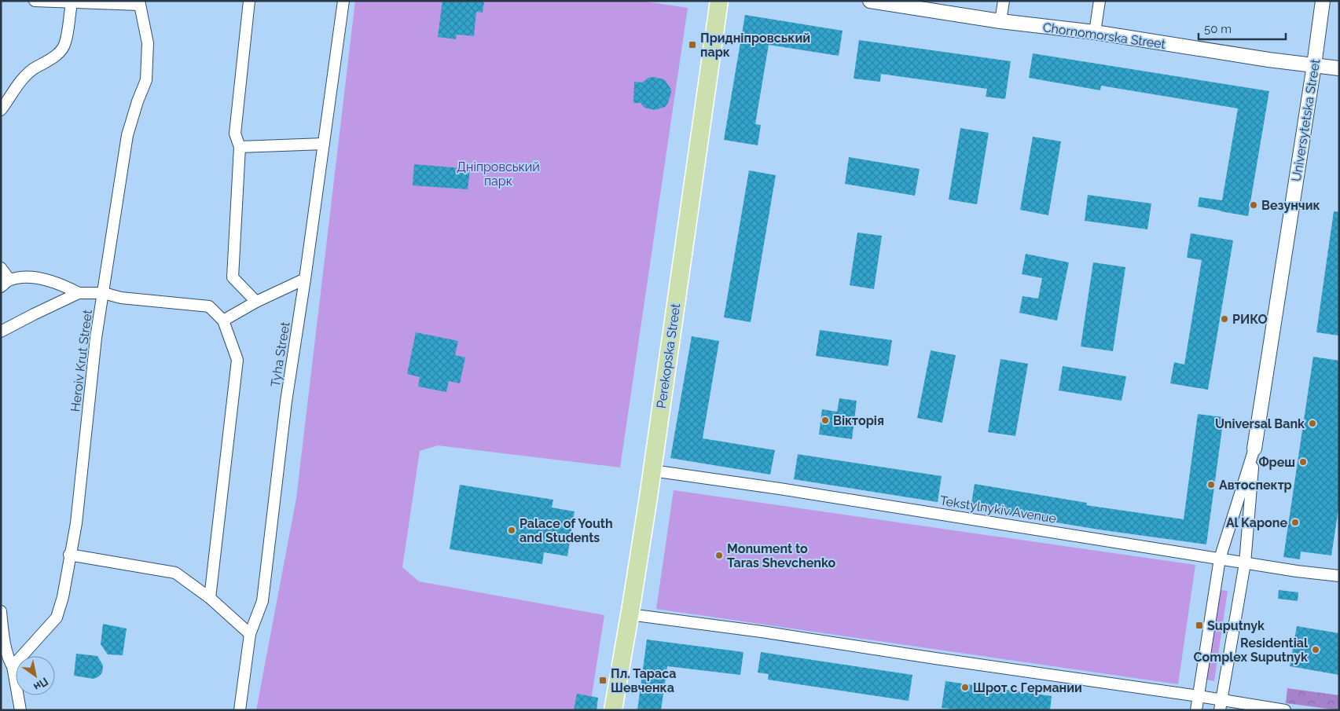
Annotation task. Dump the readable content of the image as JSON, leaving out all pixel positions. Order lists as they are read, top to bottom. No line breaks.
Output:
{"streets":{"main road":["Perekopska Street"],"street":["Chornomorska Street","Universytetska Street","Tyha Street","Heroiv Krut Street","Tekstylnykiv Avenue"]},"crossings":[["Chornomorska Street","Universytetska Street"],["Universytetska Street","Tekstylnykiv Avenue"],["Perekopska Street","Tekstylnykiv Avenue"]],"parks":["Дніпровський парк"],"places":{"transit":["Придніпровський парк","Suputnyk","Пл. Тараса Шевченка"],"other":["Везунчик","РИКО","Вікторія","Universal Bank","Фреш","Автоспектр","Al Kapone","Palace of Youth and Students","Monument to Taras Shevchenko","Residential Complex Suputnyk","Шрот с Германии"]},"scale_bar":"50 m","north":"bottom right"}
